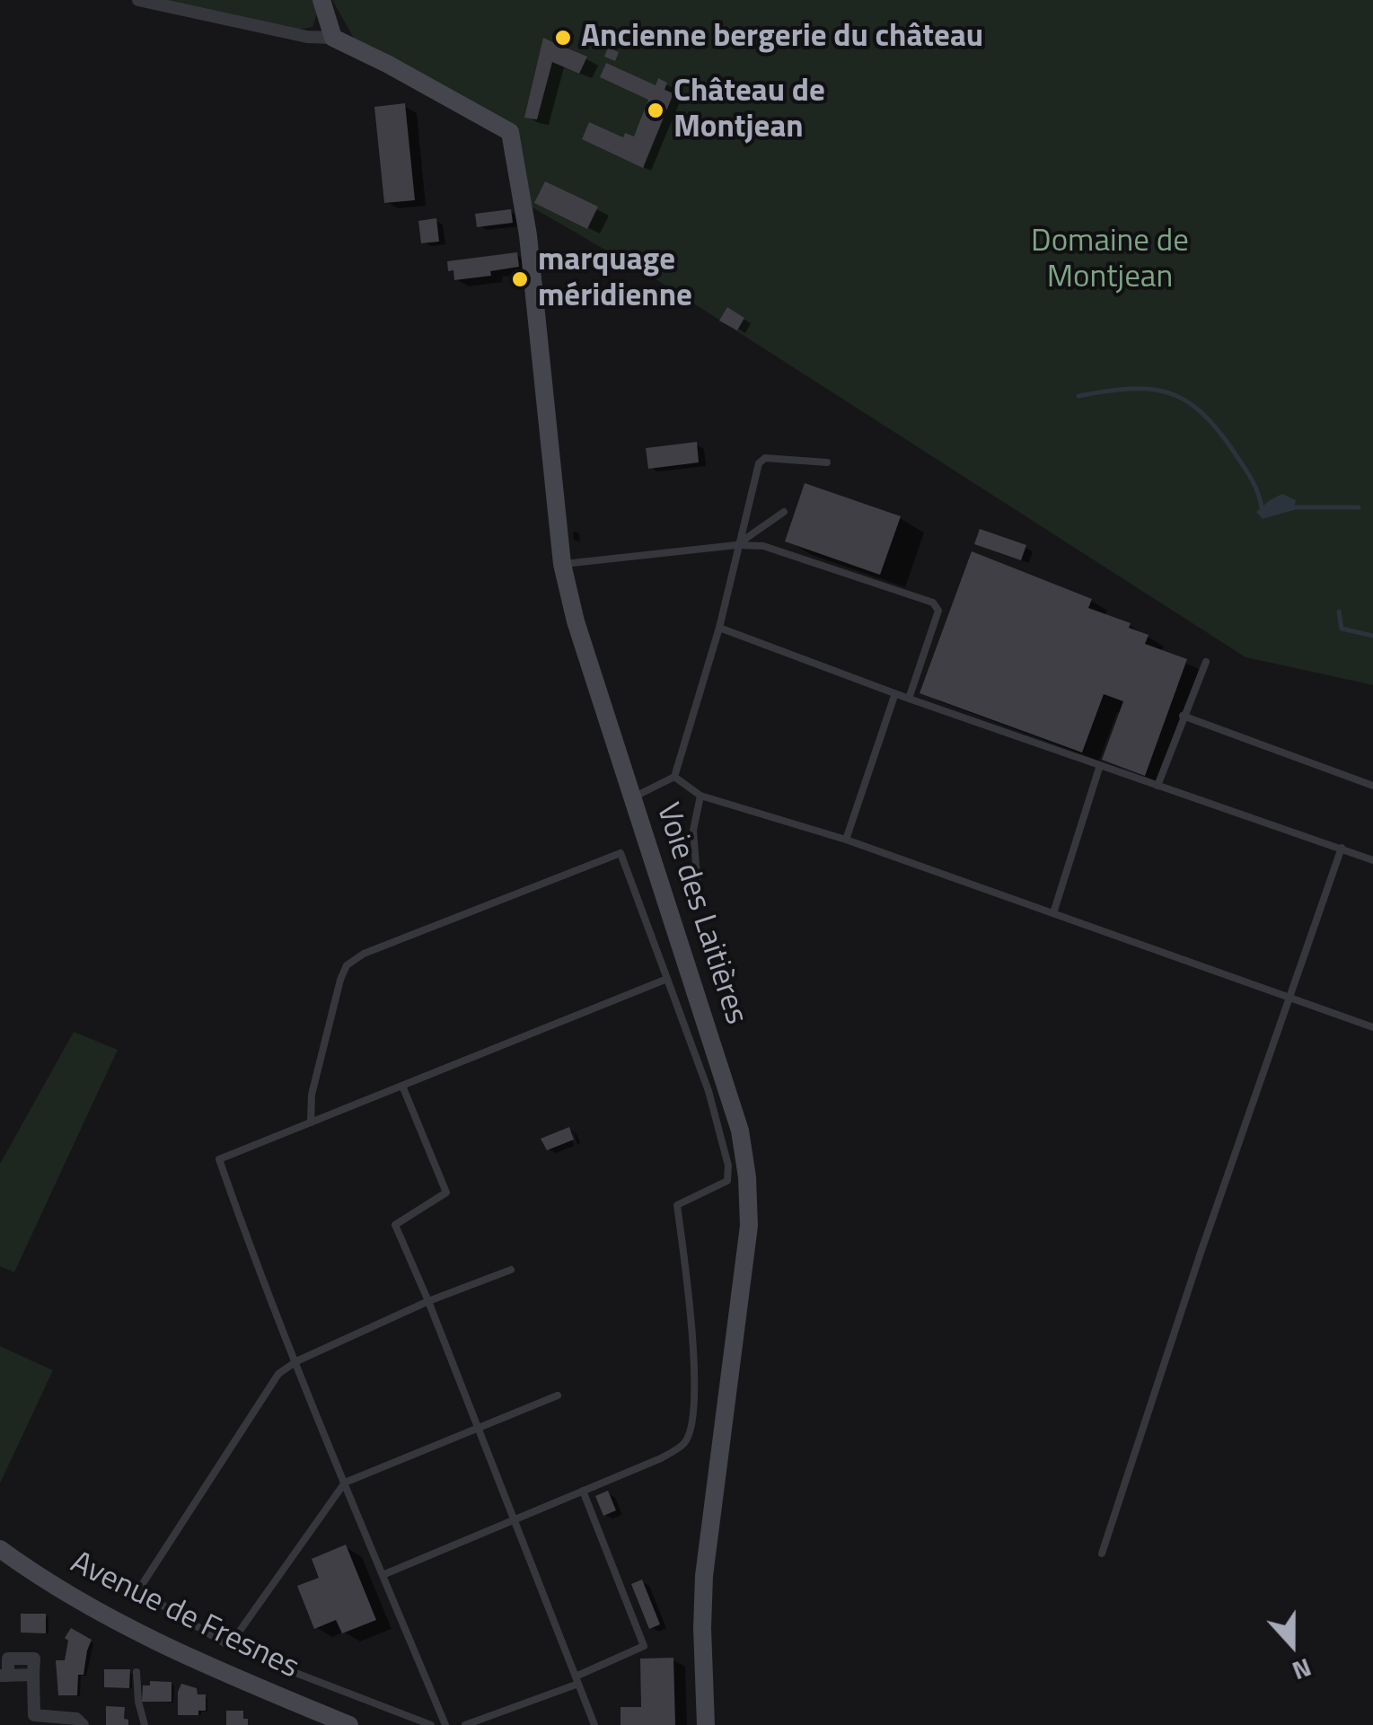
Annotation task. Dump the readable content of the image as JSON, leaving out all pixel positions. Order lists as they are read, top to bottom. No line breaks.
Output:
{"streets":{"street":["Voie des Laitières","Avenue de Fresnes"]},"parks":["Domaine de Montjean"],"places":["Ancienne bergerie du château","Château de Montjean","marquage méridienne"],"north":"bottom"}
